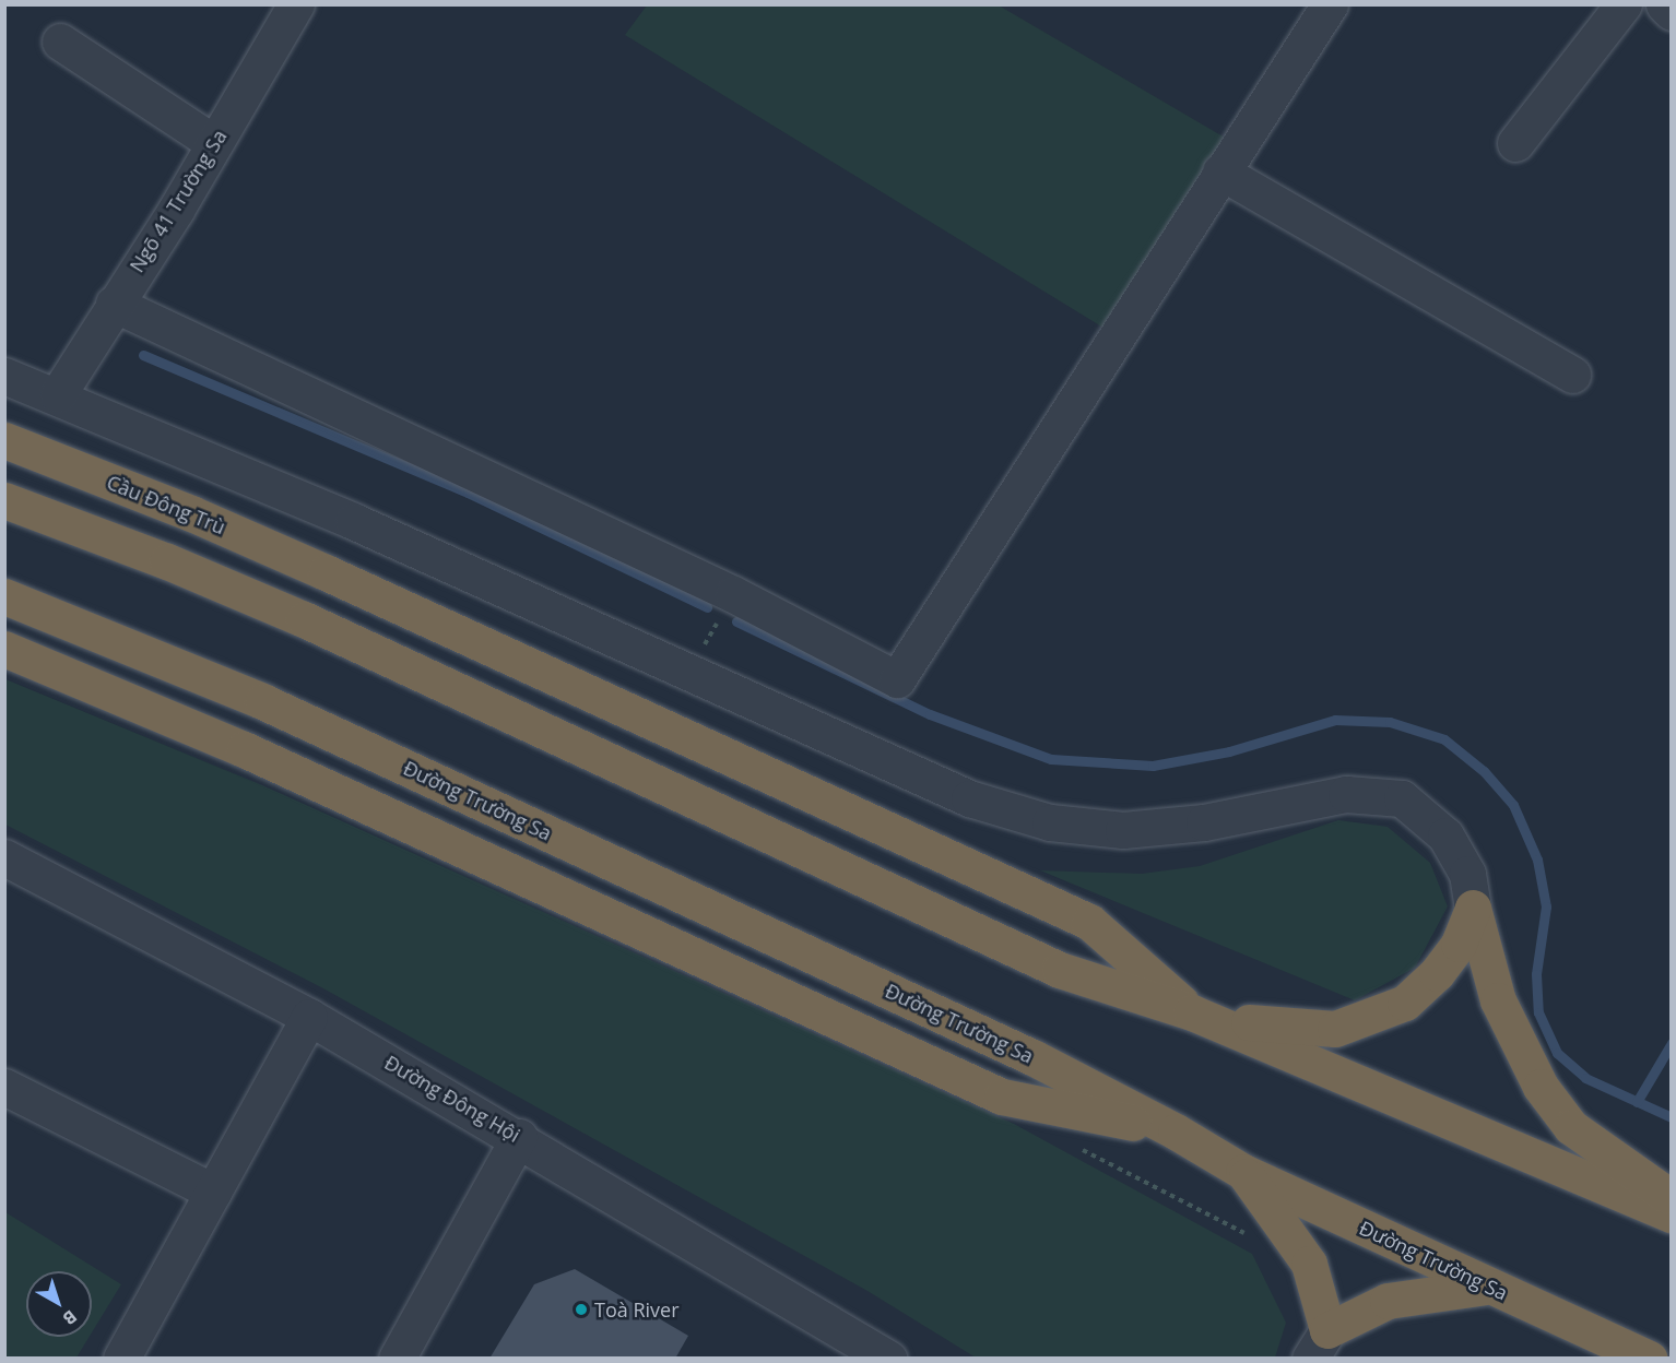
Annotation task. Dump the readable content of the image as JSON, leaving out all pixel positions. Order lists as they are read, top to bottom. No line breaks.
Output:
{"streets":{"highway":["Cầu Đông Trù","Đường Trường Sa"],"street":["Ngõ 41 Trường Sa","Đường Đông Hội"]},"places":["Toà River"],"north":"bottom right"}
